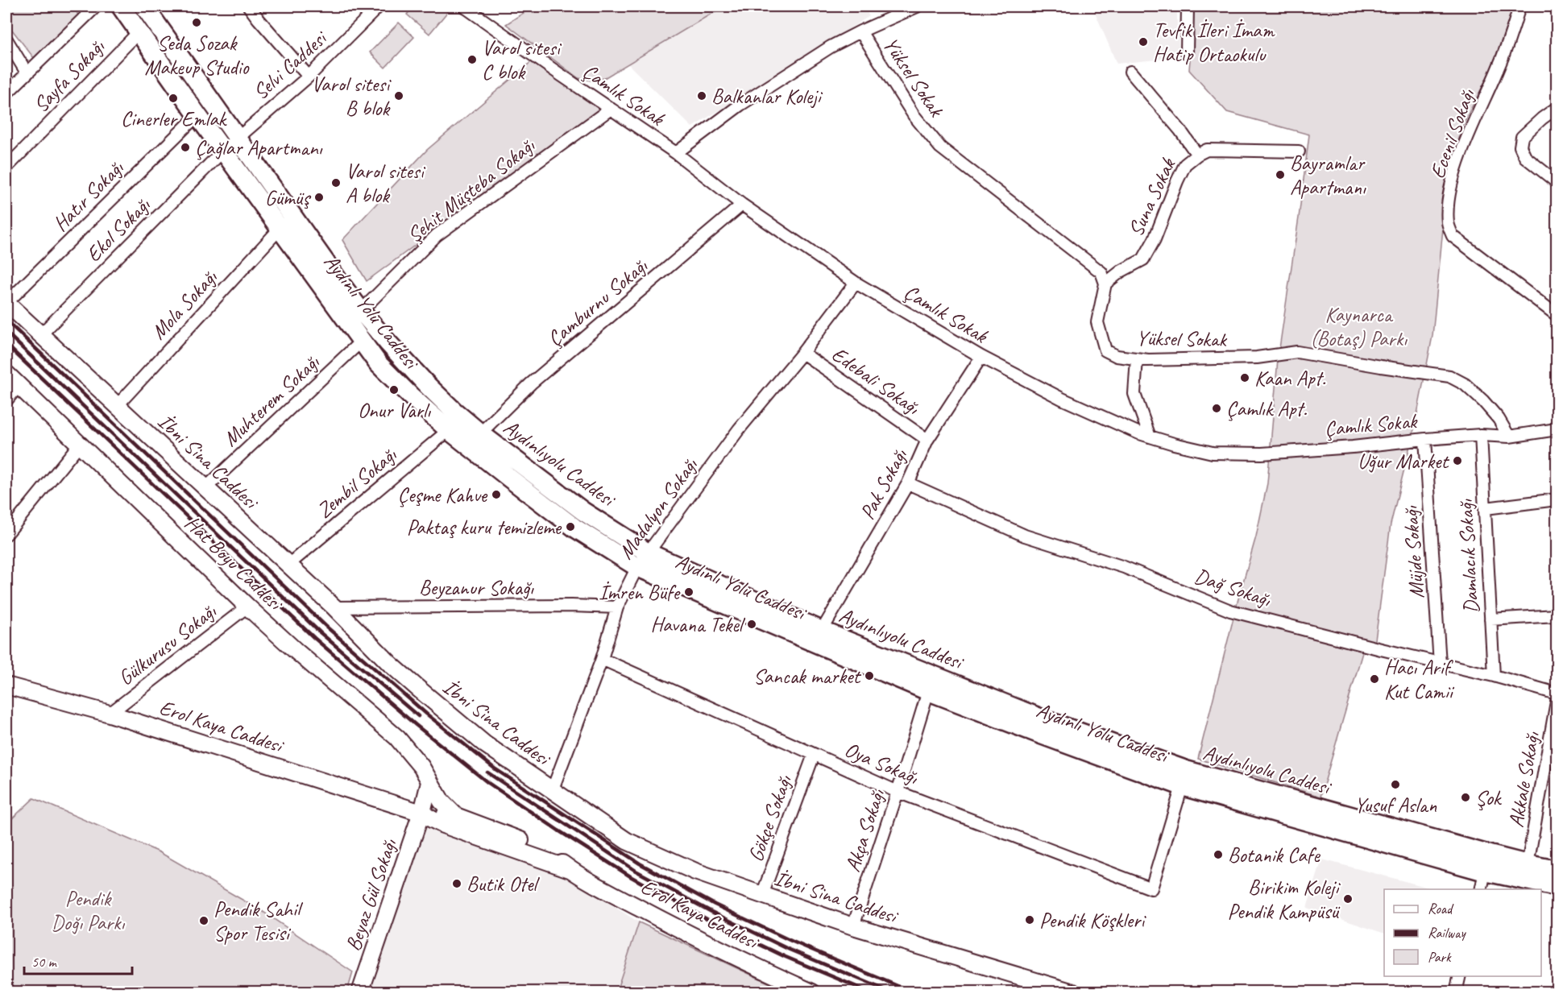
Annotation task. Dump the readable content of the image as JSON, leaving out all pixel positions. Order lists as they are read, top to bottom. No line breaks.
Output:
{"streets":{"main road":["Aydınlı Yolu Caddesi","Aydınlıyolu Caddesi"],"street":["Selvi Caddesi","Sayfa Sokağı","Yüksel Sokak","Çamlık Sokak","Ecenil Sokağı","Şehit Müşteba Sokağı","Hatır Sokağı","Suna Sokak","Ekol Sokağı","Çamburnu Sokağı","Mola Sokağı","Edebali Sokağı","Muhterem Sokağı","İbni Sina Caddesi","Zembil Sokağı","Pak Sokağı","Madalyon Sokağı","Müjde Sokağı","Damlacık Sokağı","Hat Boyu Caddesi","Beyzanur Sokağı","Dağ Sokağı","Gülkurusu Sokağı","Erol Kaya Caddesi","Oya Sokağı","Akkale Sokağı","Gökçe Sokağı","Akça Sokağı","Beyaz Gül Sokağı"]},"crossings":[["Selvi Caddesi","Ekol Sokağı"],["Selvi Caddesi","Aydınlı Yolu Caddesi"],["Selvi Caddesi","Aydınlıyolu Caddesi"],["Sayfa Sokağı","Aydınlı Yolu Caddesi"],["Yüksel Sokak","Çamlık Sokak"],["Yüksel Sokak","Suna Sokak"],["Çamlık Sokak","Şehit Müşteba Sokağı"],["Çamlık Sokak","Çamburnu Sokağı"],["Çamlık Sokak","Pak Sokağı"],["Çamlık Sokak","Madalyon Sokağı"],["Çamlık Sokak","Müjde Sokağı"],["Çamlık Sokak","Damlacık Sokağı"],["Şehit Müşteba Sokağı","Aydınlıyolu Caddesi"],["Hatır Sokağı","Aydınlı Yolu Caddesi"],["Hatır Sokağı","İbni Sina Caddesi"],["Ekol Sokağı","Aydınlı Yolu Caddesi"],["Ekol Sokağı","İbni Sina Caddesi"],["Ekol Sokağı","Aydınlıyolu Caddesi"],["Çamburnu Sokağı","Aydınlıyolu Caddesi"],["Mola Sokağı","Aydınlı Yolu Caddesi"],["Mola Sokağı","İbni Sina Caddesi"],["Aydınlı Yolu Caddesi","Muhterem Sokağı"],["Aydınlı Yolu Caddesi","Aydınlıyolu Caddesi"],["Aydınlı Yolu Caddesi","Zembil Sokağı"],["Aydınlı Yolu Caddesi","Madalyon Sokağı"],["Aydınlı Yolu Caddesi","Oya Sokağı"],["Aydınlı Yolu Caddesi","Akça Sokağı"],["Edebali Sokağı","Pak Sokağı"],["Edebali Sokağı","Madalyon Sokağı"],["Muhterem Sokağı","İbni Sina Caddesi"],["İbni Sina Caddesi","Zembil Sokağı"],["İbni Sina Caddesi","Madalyon Sokağı"],["İbni Sina Caddesi","Beyzanur Sokağı"],["İbni Sina Caddesi","Gökçe Sokağı"],["İbni Sina Caddesi","Akça Sokağı"],["Aydınlıyolu Caddesi","Pak Sokağı"],["Aydınlıyolu Caddesi","Madalyon Sokağı"],["Aydınlıyolu Caddesi","Akkale Sokağı"],["Pak Sokağı","Dağ Sokağı"],["Madalyon Sokağı","Beyzanur Sokağı"],["Madalyon Sokağı","Oya Sokağı"],["Müjde Sokağı","Dağ Sokağı"],["Damlacık Sokağı","Dağ Sokağı"],["Hat Boyu Caddesi","Gülkurusu Sokağı"],["Hat Boyu Caddesi","Erol Kaya Caddesi"],["Hat Boyu Caddesi","Beyaz Gül Sokağı"],["Gülkurusu Sokağı","Erol Kaya Caddesi"],["Erol Kaya Caddesi","Beyaz Gül Sokağı"],["Oya Sokağı","Gökçe Sokağı"],["Oya Sokağı","Akça Sokağı"]],"parks":["Kaynarca (Botaş) Parkı","Pendik Doğı Parkı"],"places":["Seda Sozak Makeup Studio","Tevfik İleri İmam Hatip Ortaokulu","Varol sitesi C blok","Varol sitesi B blok","Balkanlar Koleji","Cinerler Emlak","Çağlar Apartmanı","Bayramlar Apartmanı","Varol sitesi A blok","Gümüş","Kaan Apt.","Onur Varlı","Çamlık Apt.","Uğur Market","Çeşme Kahve","Paktaş kuru temizleme","İmren Büfe","Havana Tekel","Sancak market","Hacı Arif Kut Camii","Yusuf Aslan","Şok","Botanik Cafe","Butik Otel","Birikim Koleji Pendik Kampüsü","Pendik Köşkleri","Pendik Sahil Spor Tesisi"],"legend":["Road","Railway","Park"],"scale_bar":"50 m"}
